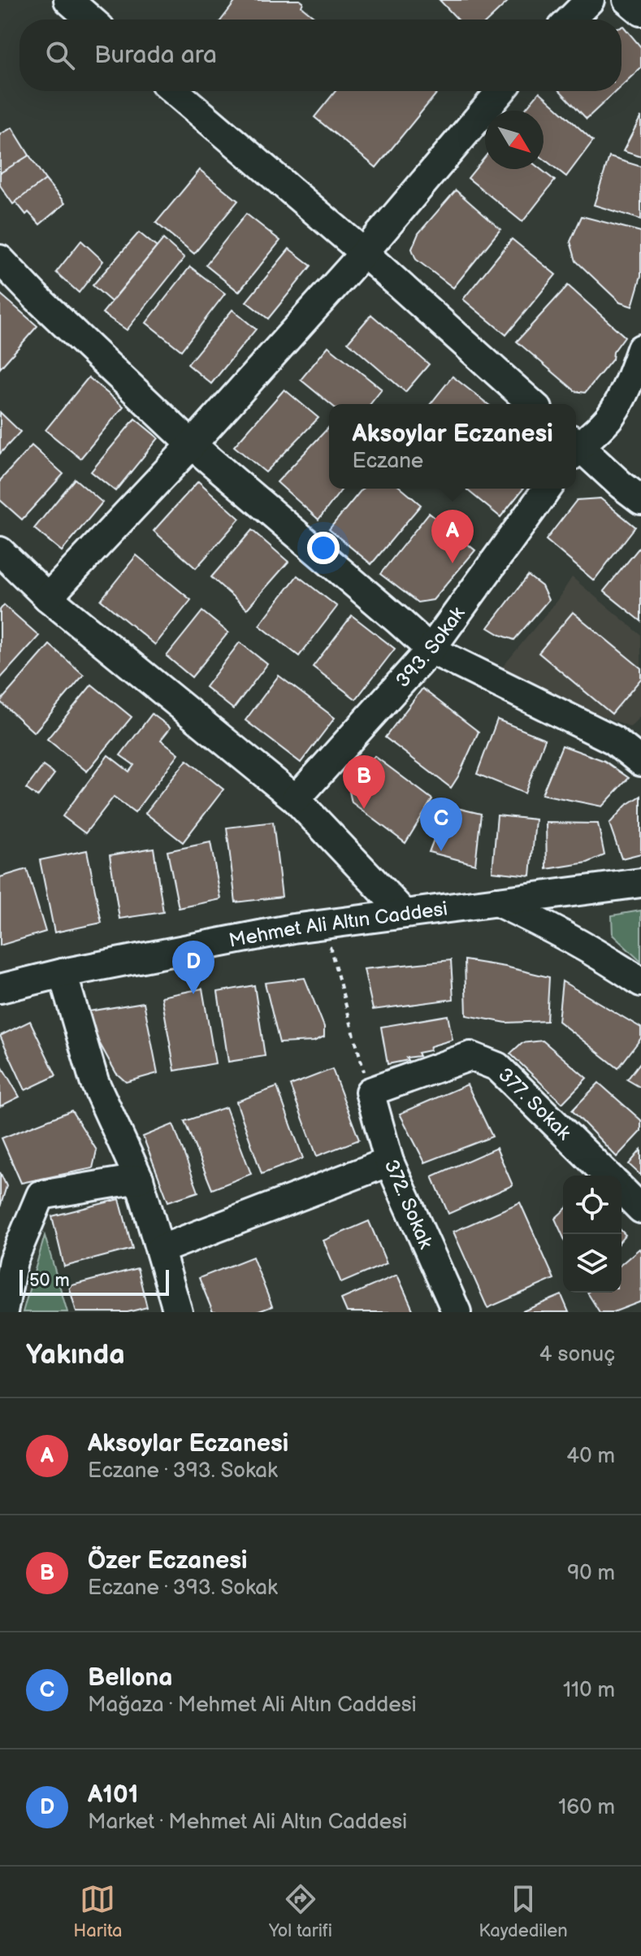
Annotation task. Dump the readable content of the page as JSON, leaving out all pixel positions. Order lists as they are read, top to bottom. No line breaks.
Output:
{"streets":{"street":["393. Sokak","Mehmet Ali Altın Caddesi","377. Sokak","372. Sokak"]},"crossings":[["377. Sokak","372. Sokak"]],"scale_bar":"50 m","north":"bottom right","page":{"search":"Burada ara","popup":["Aksoylar Eczanesi","Eczane"],"pins":["A","B","C","D"],"scale":"50 m","heading":["Yakında","4 sonuç"],"list":[{"mark":"A","name":"Aksoylar Eczanesi","note":"Eczane · 393. Sokak","value":"40 m"},{"mark":"B","name":"Özer Eczanesi","note":"Eczane · 393. Sokak","value":"90 m"},{"mark":"C","name":"Bellona","note":"Mağaza · Mehmet Ali Altın Caddesi","value":"110 m"},{"mark":"D","name":"A101","note":"Market · Mehmet Ali Altın Caddesi","value":"160 m"}],"nav":["Harita","Yol tarifi","Kaydedilen"]}}
